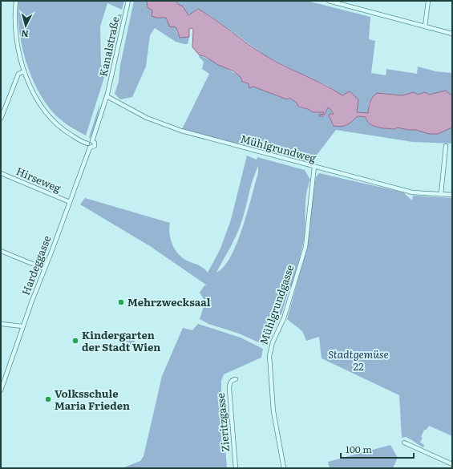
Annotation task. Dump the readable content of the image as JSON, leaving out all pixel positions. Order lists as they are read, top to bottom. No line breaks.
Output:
{"streets":{"street":["Kanalstraße","Mühlgrundweg","Hirseweg","Hardeggasse","Mühlgrundgasse","Zieritzgasse"]},"crossings":[["Kanalstraße","Mühlgrundweg"],["Mühlgrundweg","Mühlgrundgasse"],["Hirseweg","Hardeggasse"]],"parks":["Stadtgemüse 22"],"places":["Mehrzwecksaal","Kindergarten der Stadt Wien","Volksschule Maria Frieden"],"scale_bar":"100 m","north":"bottom"}
